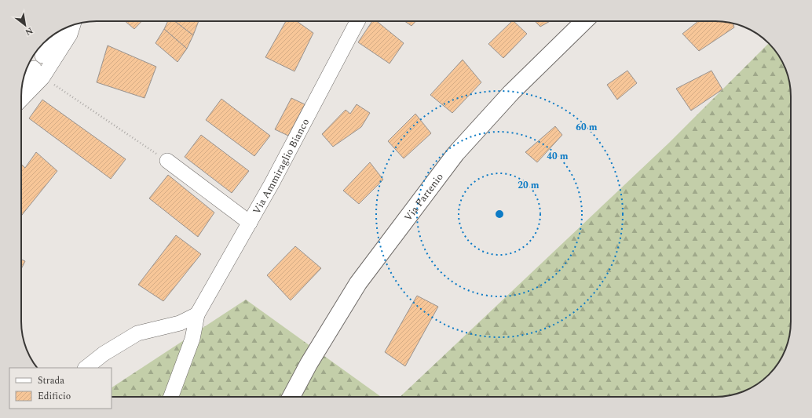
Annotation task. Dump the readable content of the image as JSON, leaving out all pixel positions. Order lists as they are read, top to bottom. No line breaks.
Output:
{"streets":{"main road":["Via Partenio"],"street":["Via Ammiraglio Bianco"]},"legend":["Strada","Edificio"],"north":"bottom right","rings":["60 m","40 m","20 m"]}
